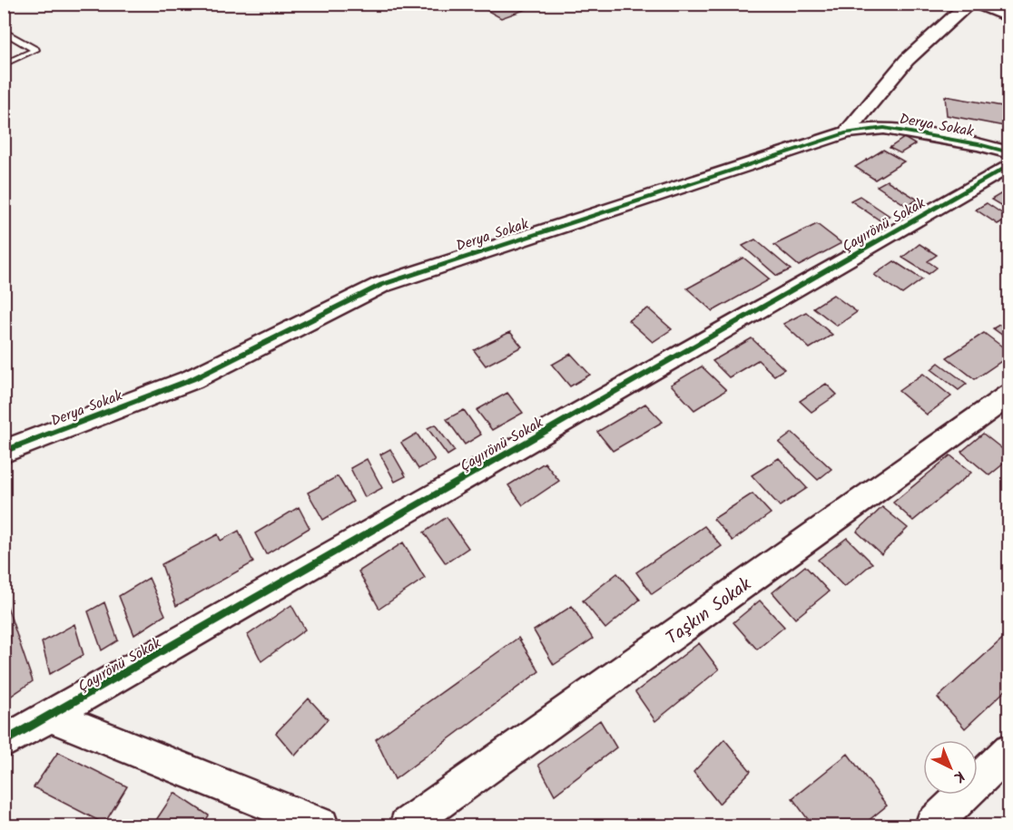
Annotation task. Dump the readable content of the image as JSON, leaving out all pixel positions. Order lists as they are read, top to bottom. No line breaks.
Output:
{"streets":{"street":["Derya Sokak","Çayırönü Sokak","Taşkın Sokak"]},"north":"bottom right"}
